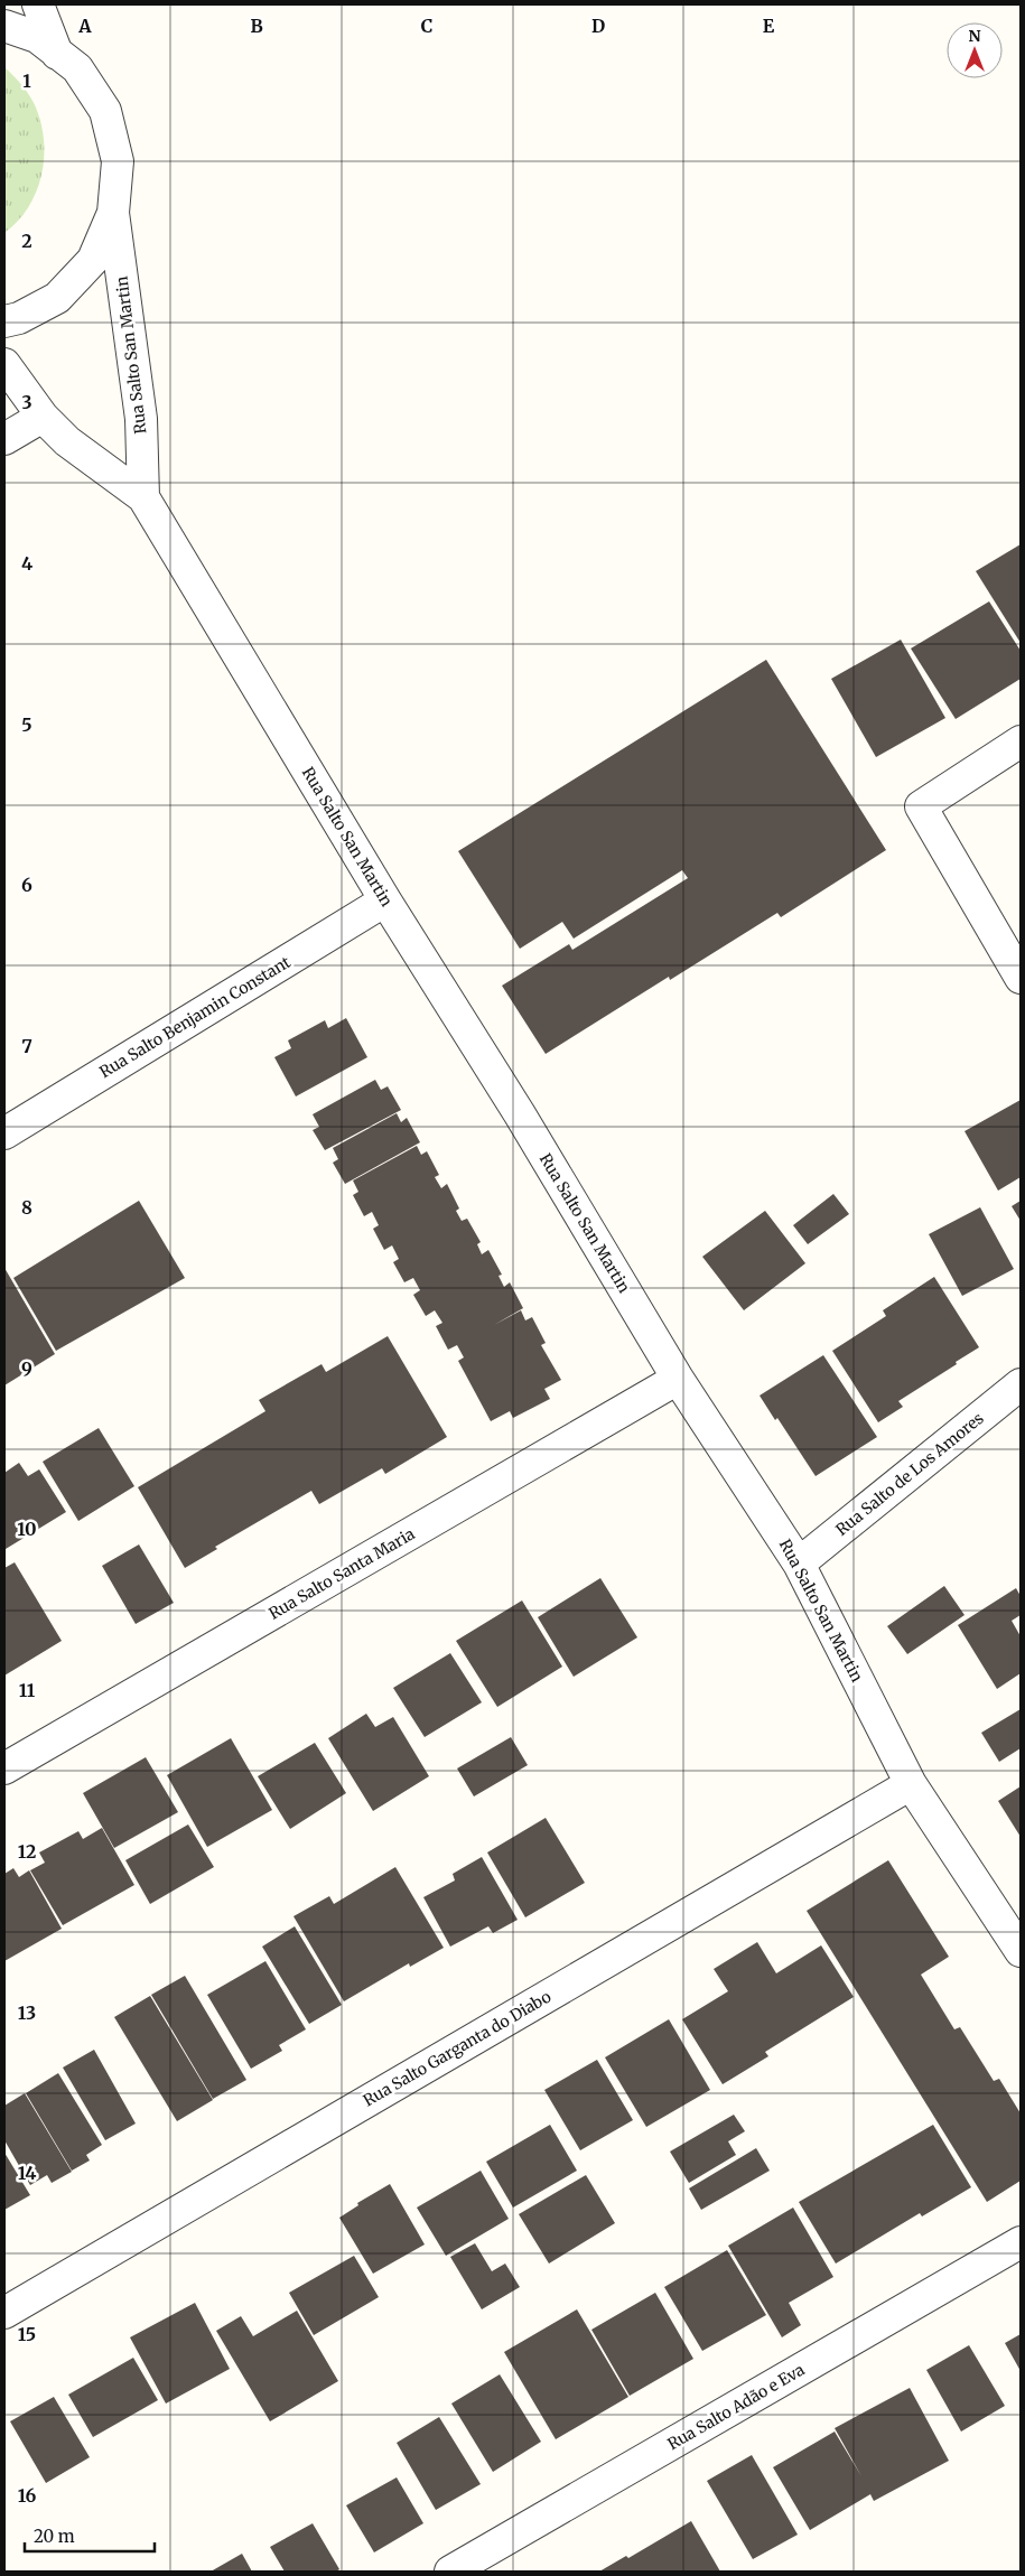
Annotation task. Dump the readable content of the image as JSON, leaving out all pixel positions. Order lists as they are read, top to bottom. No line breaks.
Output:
{"streets":{"street":["Rua Salto San Martin","Rua Salto Benjamin Constant","Rua Salto de Los Amores","Rua Salto Santa Maria","Rua Salto Garganta do Diabo","Rua Salto Adão e Eva"]},"crossings":[["Rua Salto San Martin","Rua Salto Benjamin Constant"],["Rua Salto San Martin","Rua Salto de Los Amores"],["Rua Salto San Martin","Rua Salto Santa Maria"],["Rua Salto San Martin","Rua Salto Garganta do Diabo"]],"scale_bar":"20 m","north":"top","grid":{"columns":["A","B","C","D","E"],"rows":["1","2","3","4","5","6","7","8","9","10","11","12","13","14","15","16"]}}
